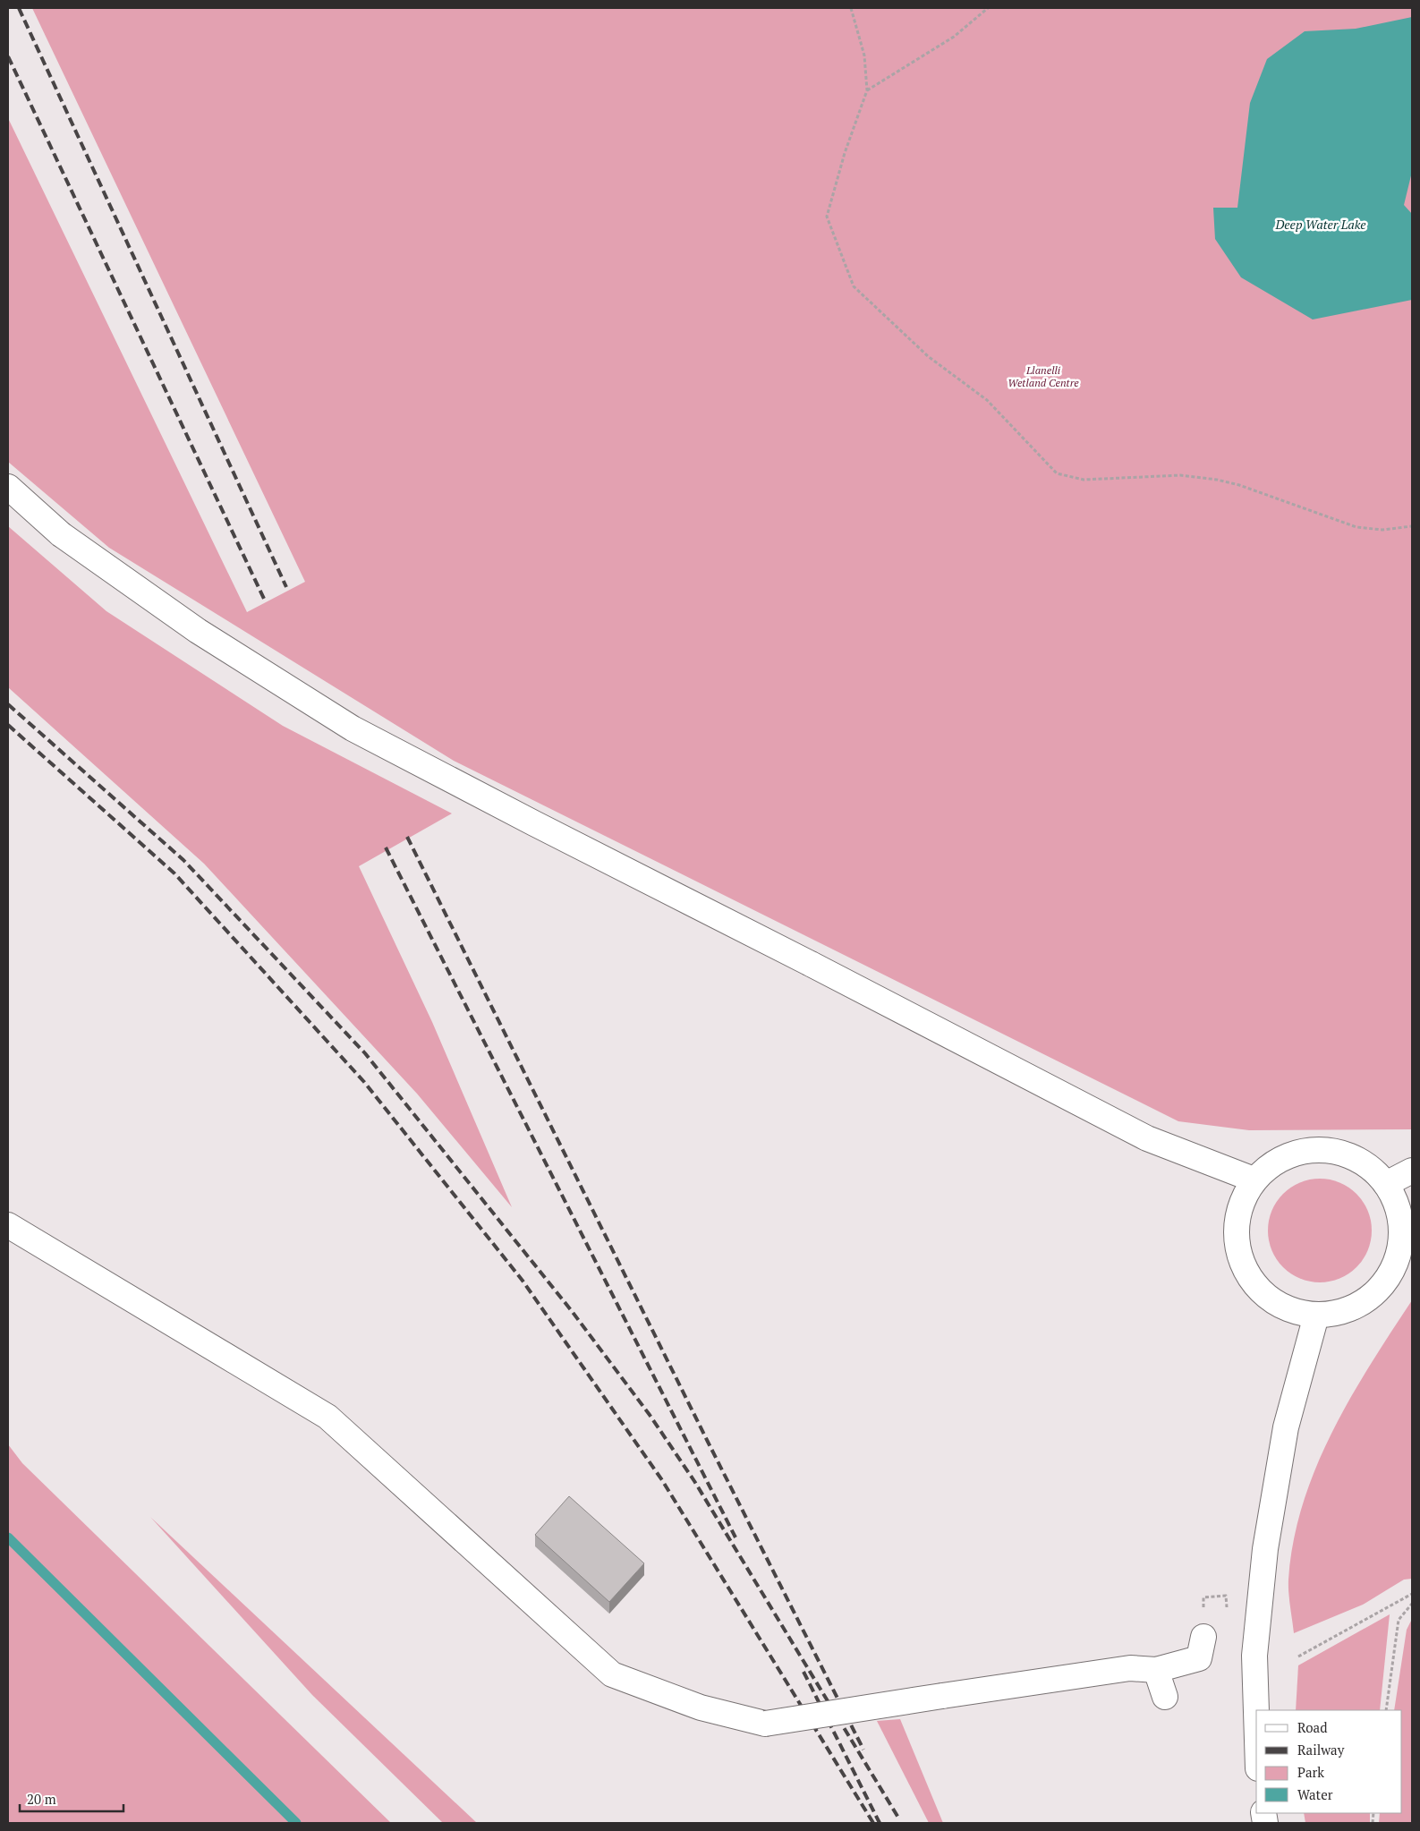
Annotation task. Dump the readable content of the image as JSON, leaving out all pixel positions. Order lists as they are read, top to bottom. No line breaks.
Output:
{"water":["Deep Water Lake"],"parks":["Llanelli Wetland Centre"],"legend":["Road","Railway","Park","Water"],"scale_bar":"20 m"}
